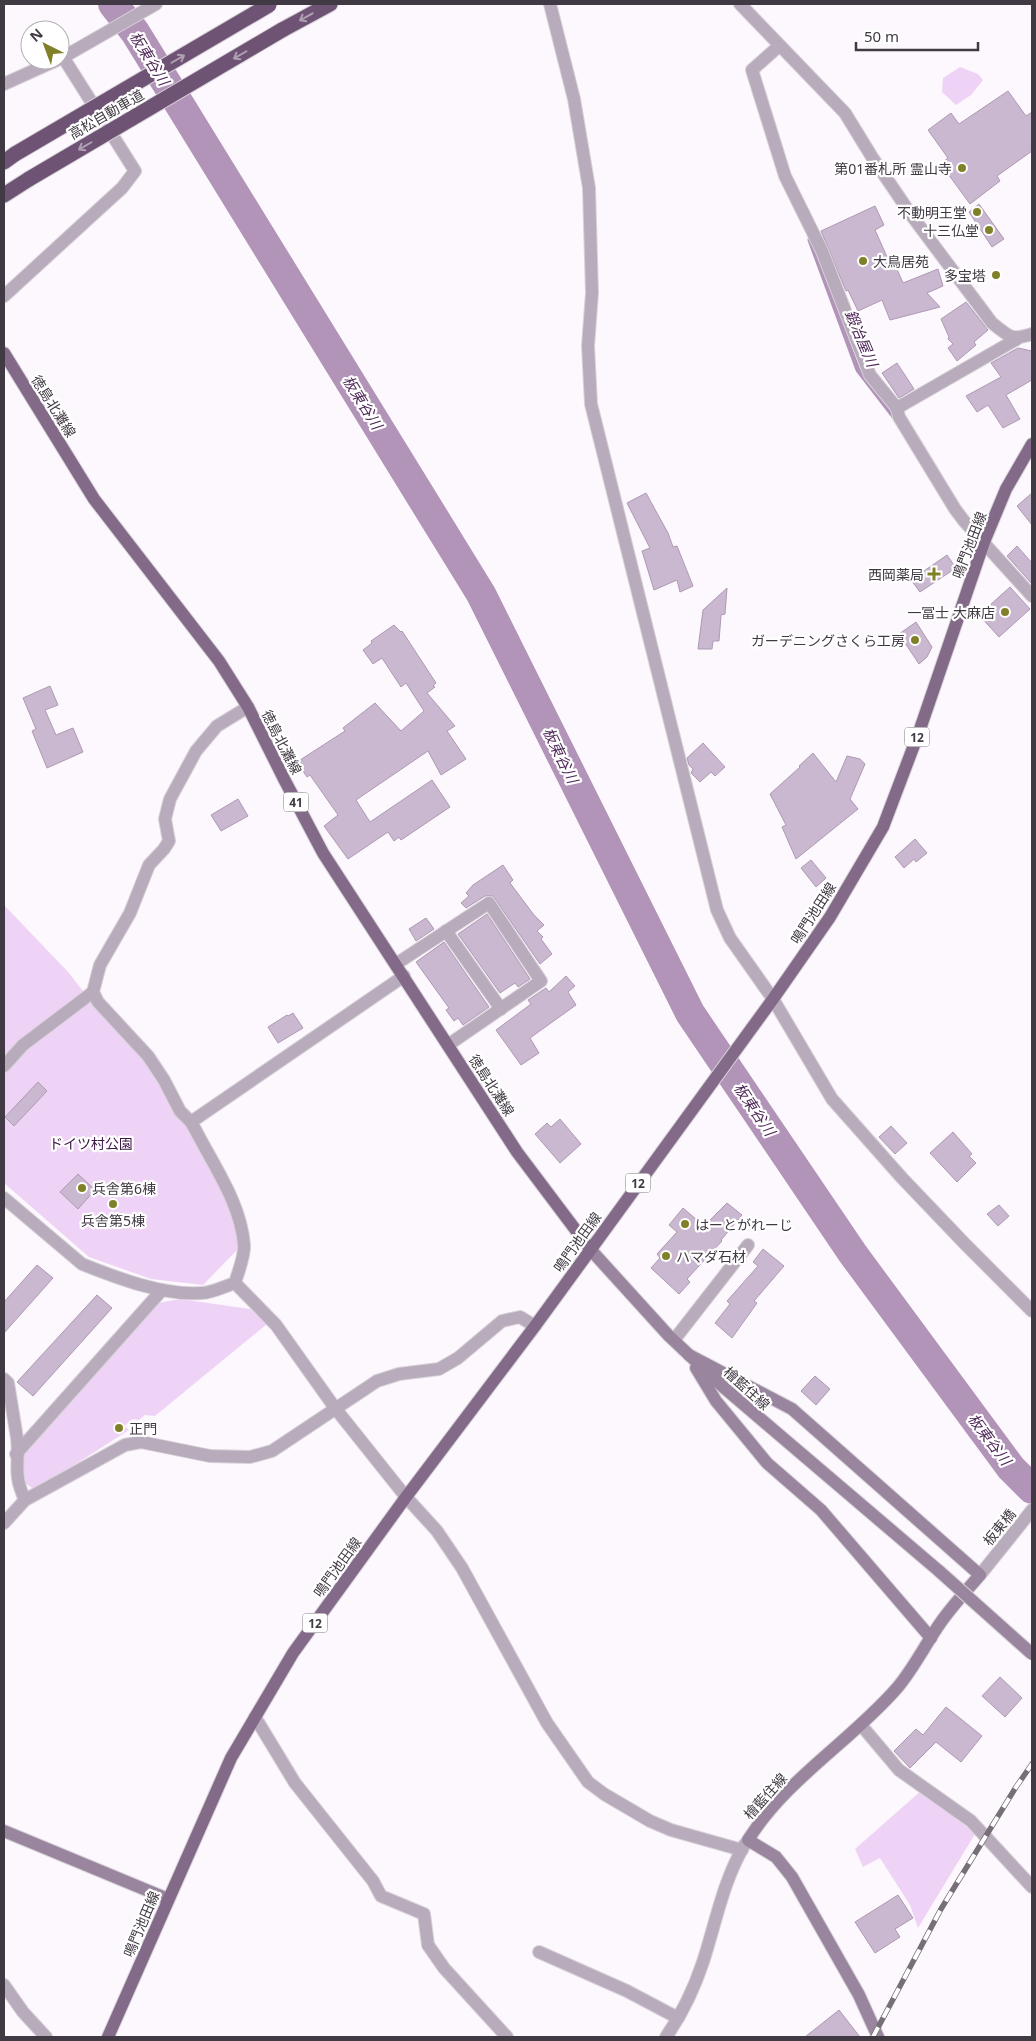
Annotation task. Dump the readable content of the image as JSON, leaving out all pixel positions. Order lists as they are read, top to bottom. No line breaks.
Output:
{"streets":{"highway":["高松自動車道"],"main road":["徳島北灘線","鳴門池田線","12","41","檜藍住線"],"street":["板東橋"]},"crossings":[["徳島北灘線","鳴門池田線"],["徳島北灘線","檜藍住線"],["鳴門池田線","檜藍住線"],["檜藍住線","板東橋"]],"water":["板東谷川","鍛冶屋川"],"parks":["ドイツ村公園"],"places":{"other":["第01番札所 霊山寺","不動明王堂","十三仏堂","大鳥居苑","多宝塔","一冨士 大麻店","ガーデニングさくら工房","兵舎第6棟","兵舎第5棟","はーとがれーじ","ハマダ石材","正門"],"health":["西岡薬局"]},"scale_bar":"50 m","north":"top left"}
